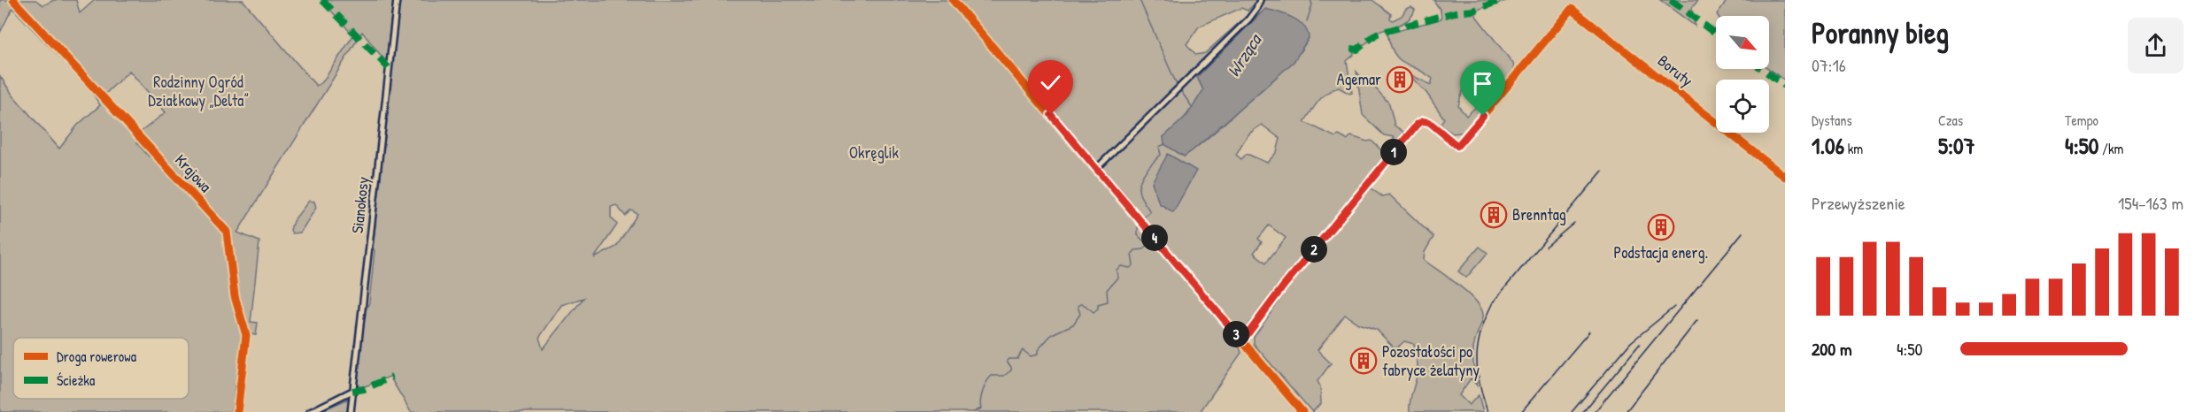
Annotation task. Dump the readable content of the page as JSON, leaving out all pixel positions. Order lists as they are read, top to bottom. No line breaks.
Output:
{"streets":{"street":["Boruty","Krajowa","Sianokosy"]},"water":["Wrząca"],"parks":["Rodzinny Ogród Działkowy „Delta”","Okręglik"],"places":{"building":["Agemar","Brenntag","Podstacja energ.","Pozostałości po fabryce żelatyny"]},"legend":["Droga rowerowa","Ścieżka"],"north":"bottom right","page":{"heading":["Poranny bieg","07:16"],"stats":[["Dystans","1.06 km"],["Czas","5:07"],["Tempo","4:50 /km"]],"pins":["1","4","2","3"],"chart":["Przewyższenie","154–163 m"],"list":[{"name":"200 m","note":"4:50"}]}}
